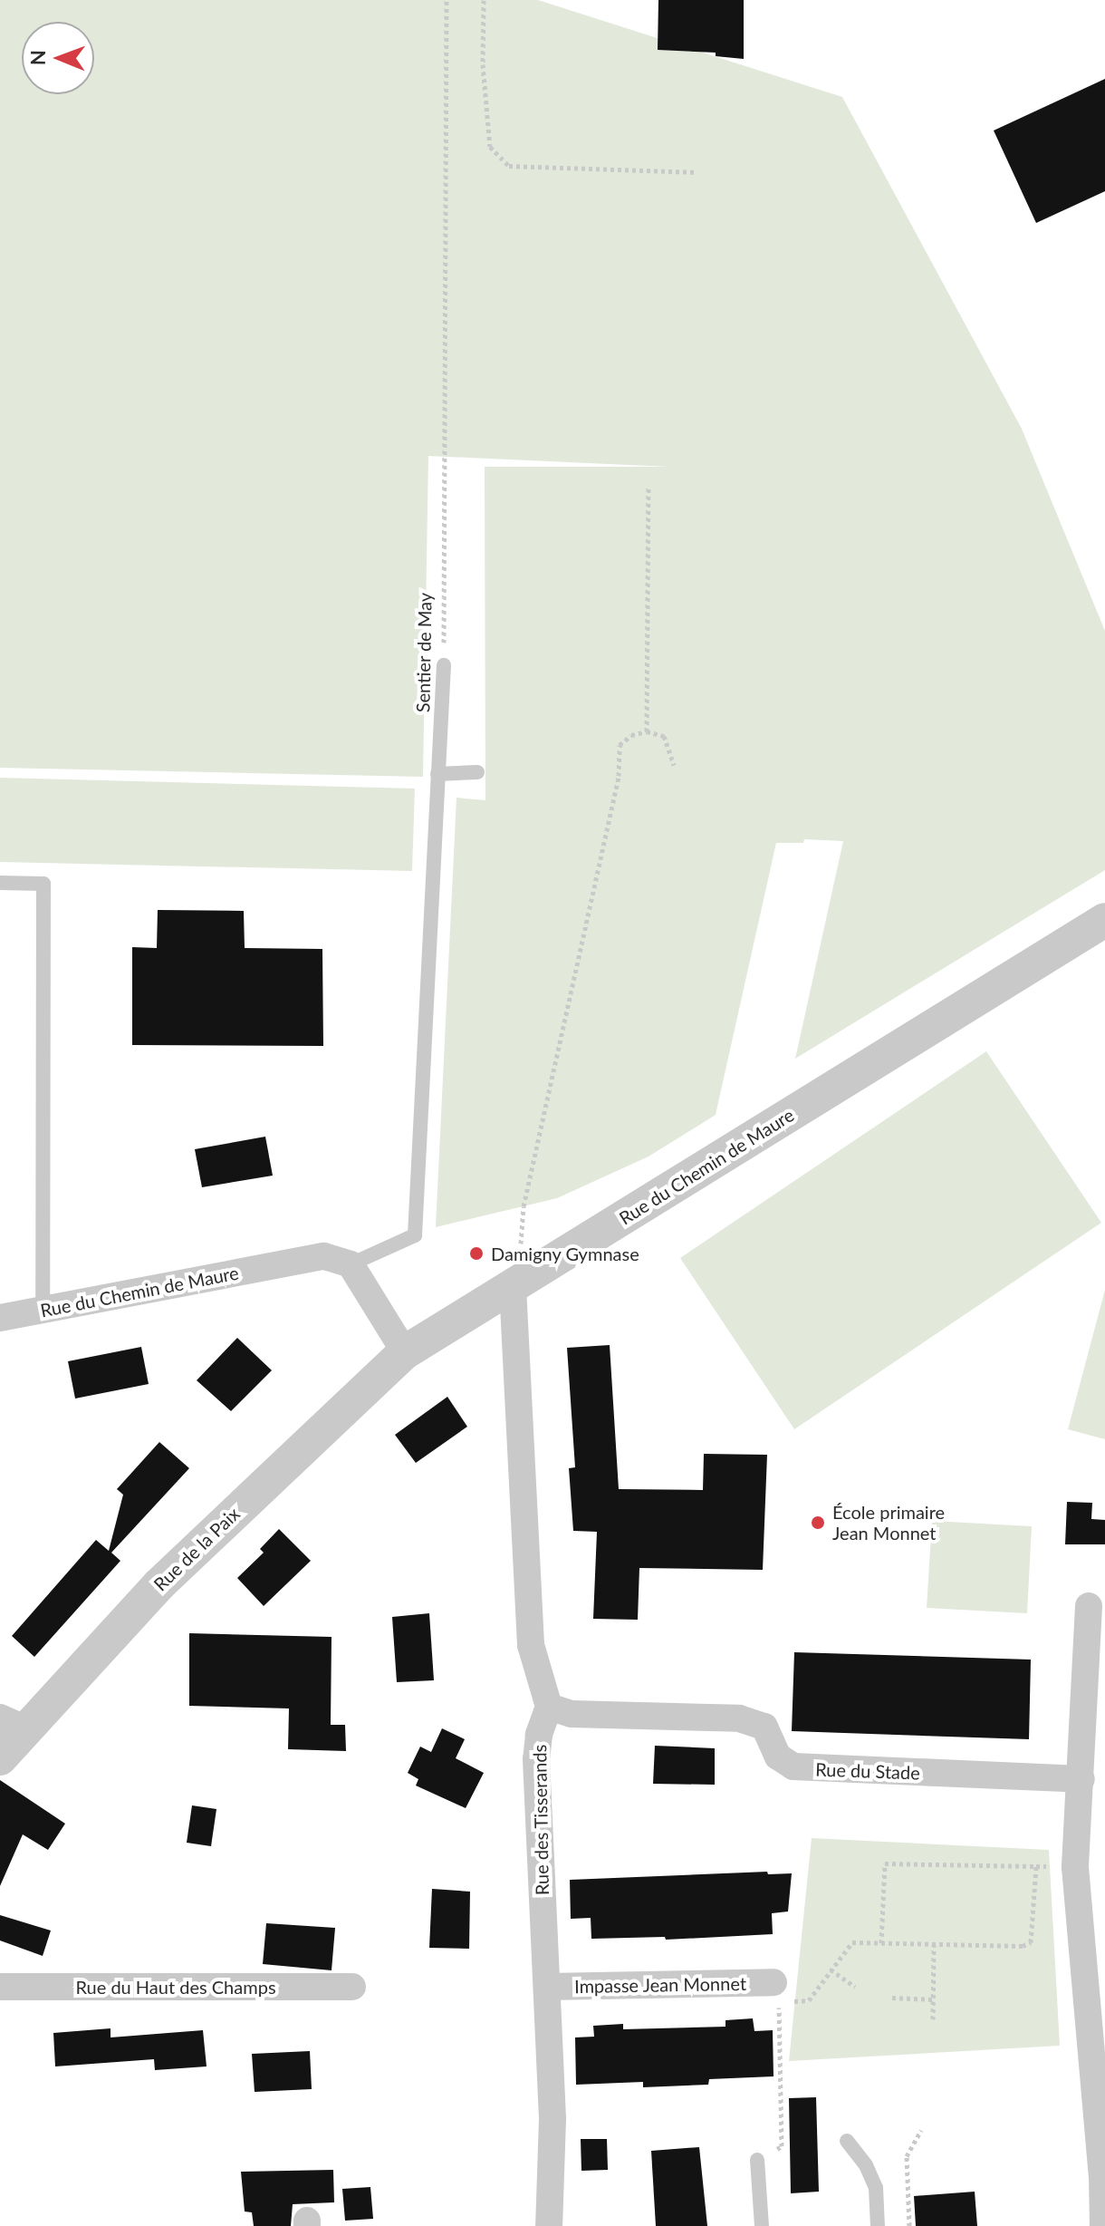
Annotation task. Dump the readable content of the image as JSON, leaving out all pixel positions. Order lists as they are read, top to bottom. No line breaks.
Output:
{"streets":{"street":["Rue du Chemin de Maure","Rue de la Paix","Rue du Stade","Rue des Tisserands","Impasse Jean Monnet","Rue du Haut des Champs"],"lane":["Sentier de May"]},"crossings":[["Sentier de May","Rue du Chemin de Maure"],["Rue du Chemin de Maure","Rue de la Paix"],["Rue du Stade","Rue des Tisserands"],["Rue des Tisserands","Impasse Jean Monnet"]],"places":["Damigny Gymnase","École primaire Jean Monnet"],"north":"left"}
